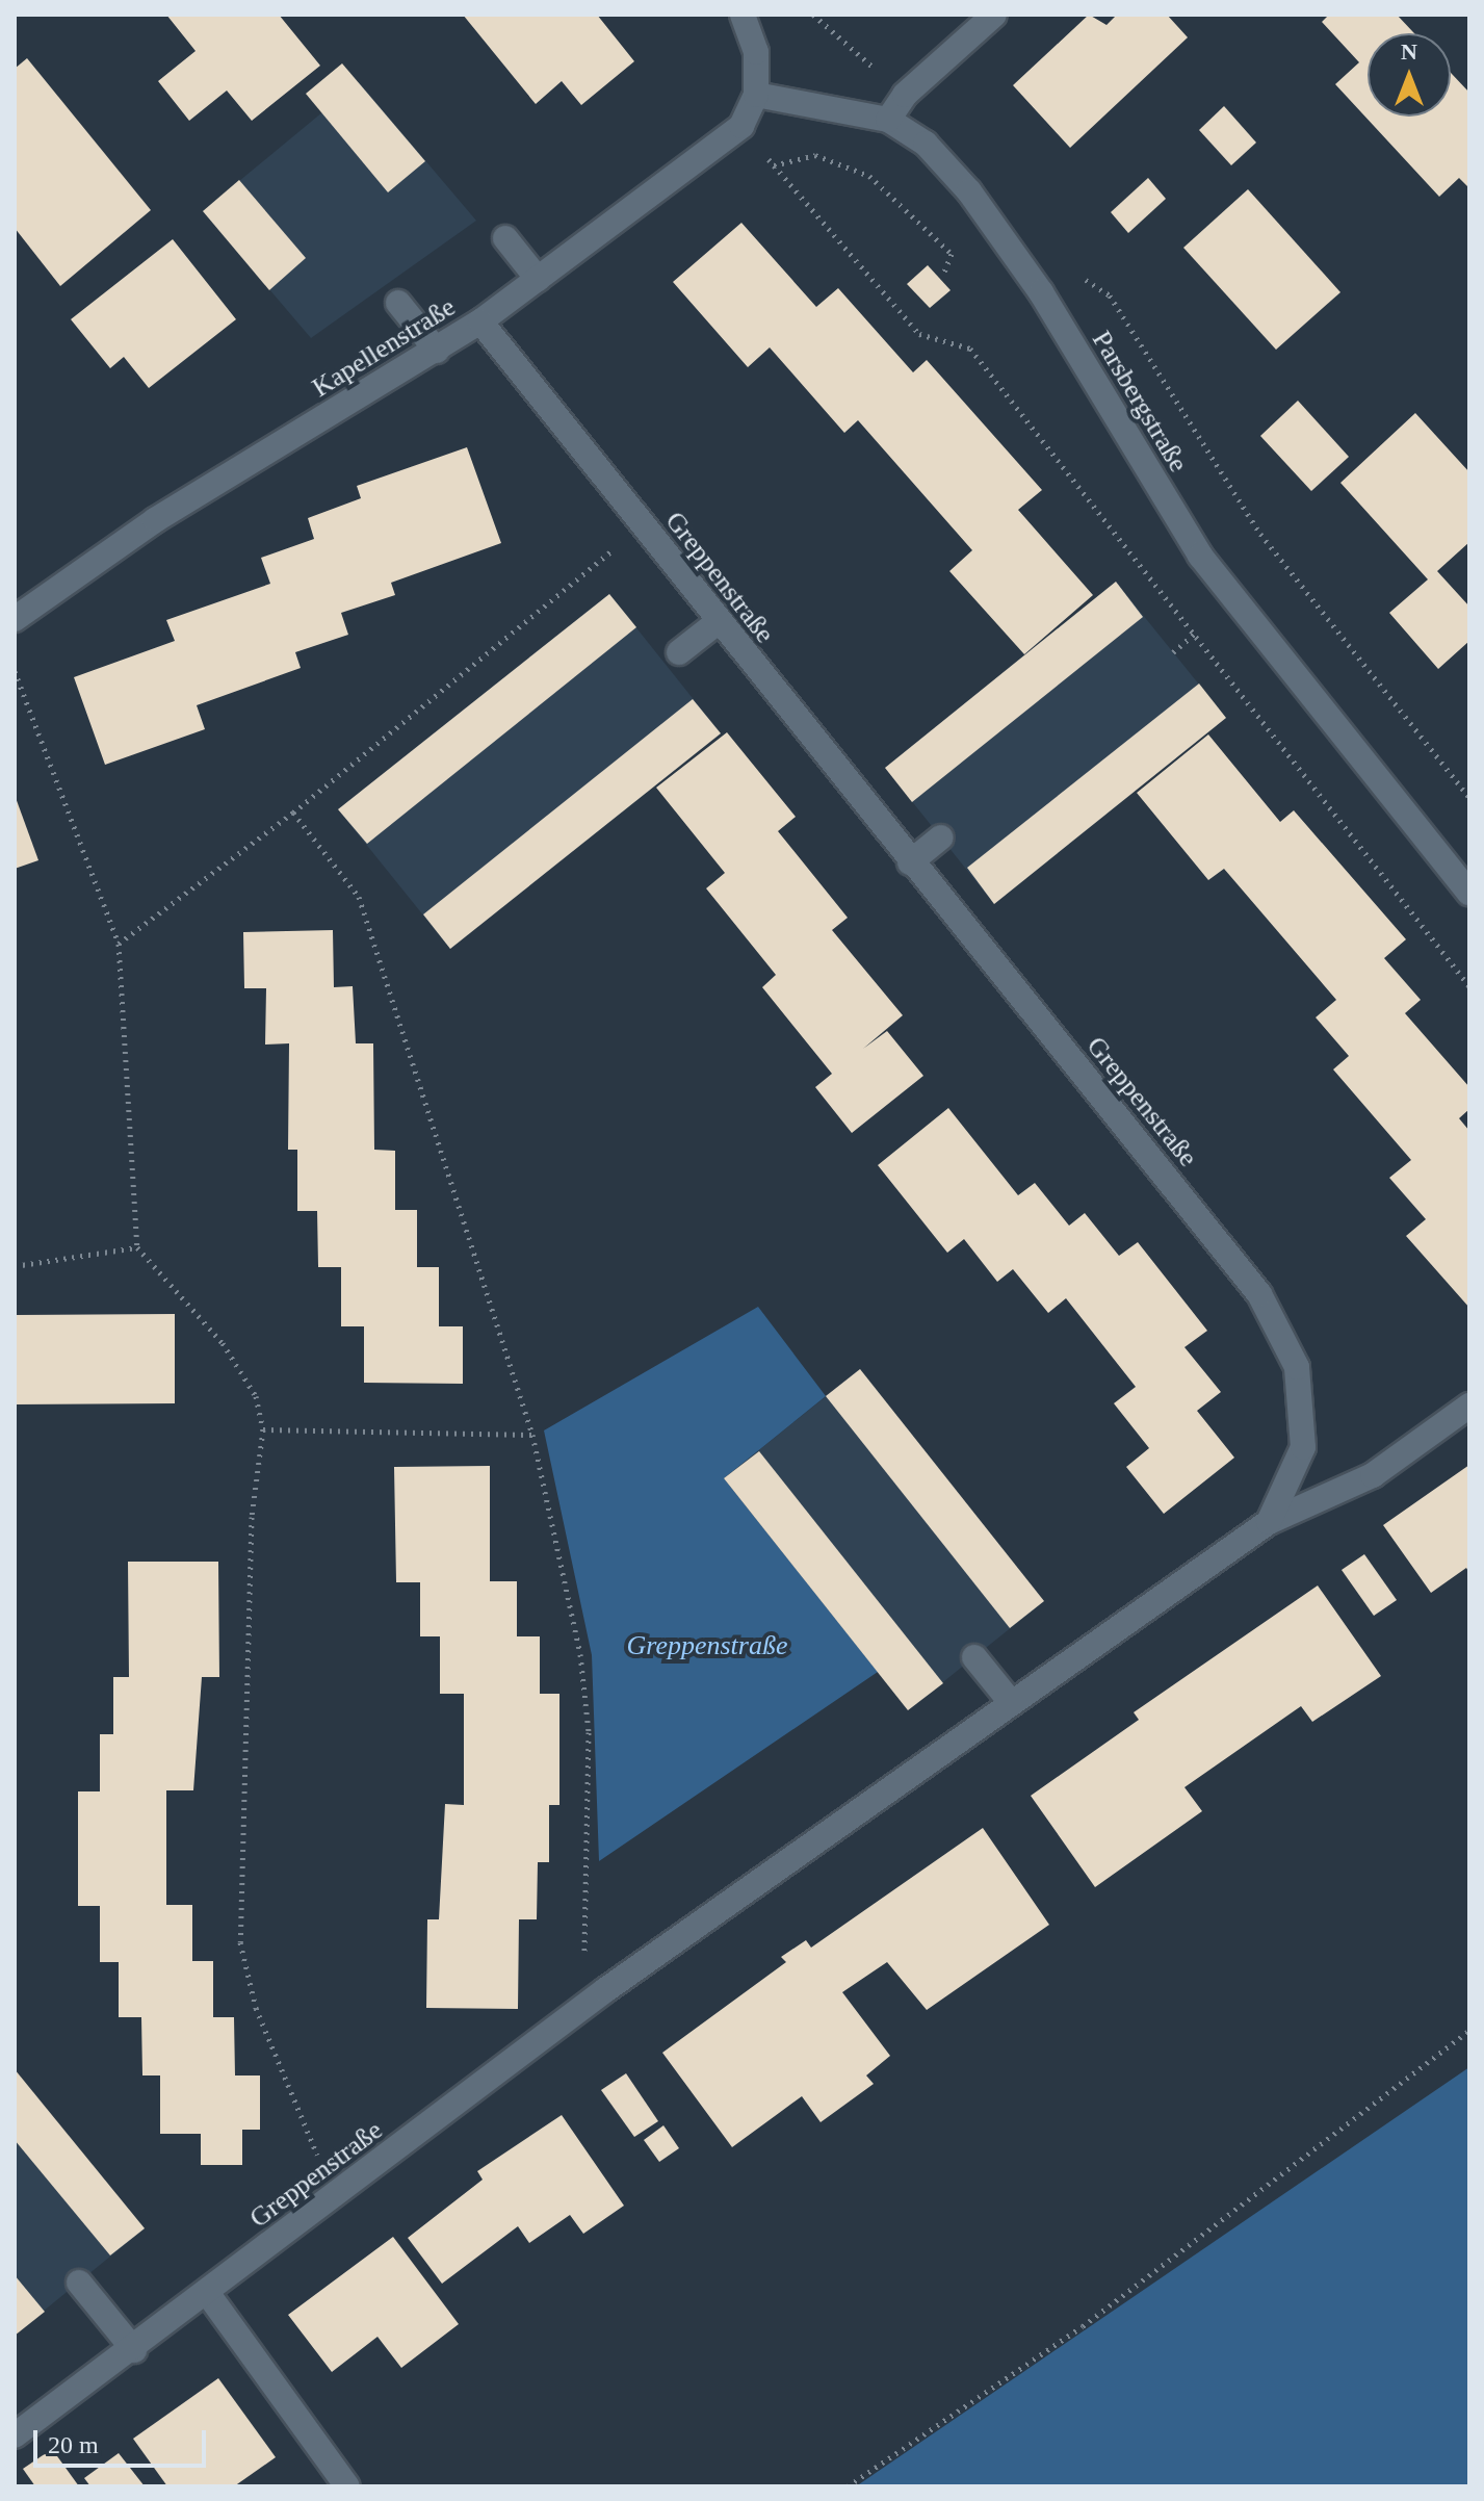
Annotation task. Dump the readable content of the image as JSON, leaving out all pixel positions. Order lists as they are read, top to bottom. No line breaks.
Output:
{"streets":{"street":["Kapellenstraße","Parsbergstraße","Greppenstraße"]},"crossings":[["Kapellenstraße","Parsbergstraße"],["Kapellenstraße","Greppenstraße"]],"parks":["Greppenstraße"],"scale_bar":"20 m","north":"top"}
